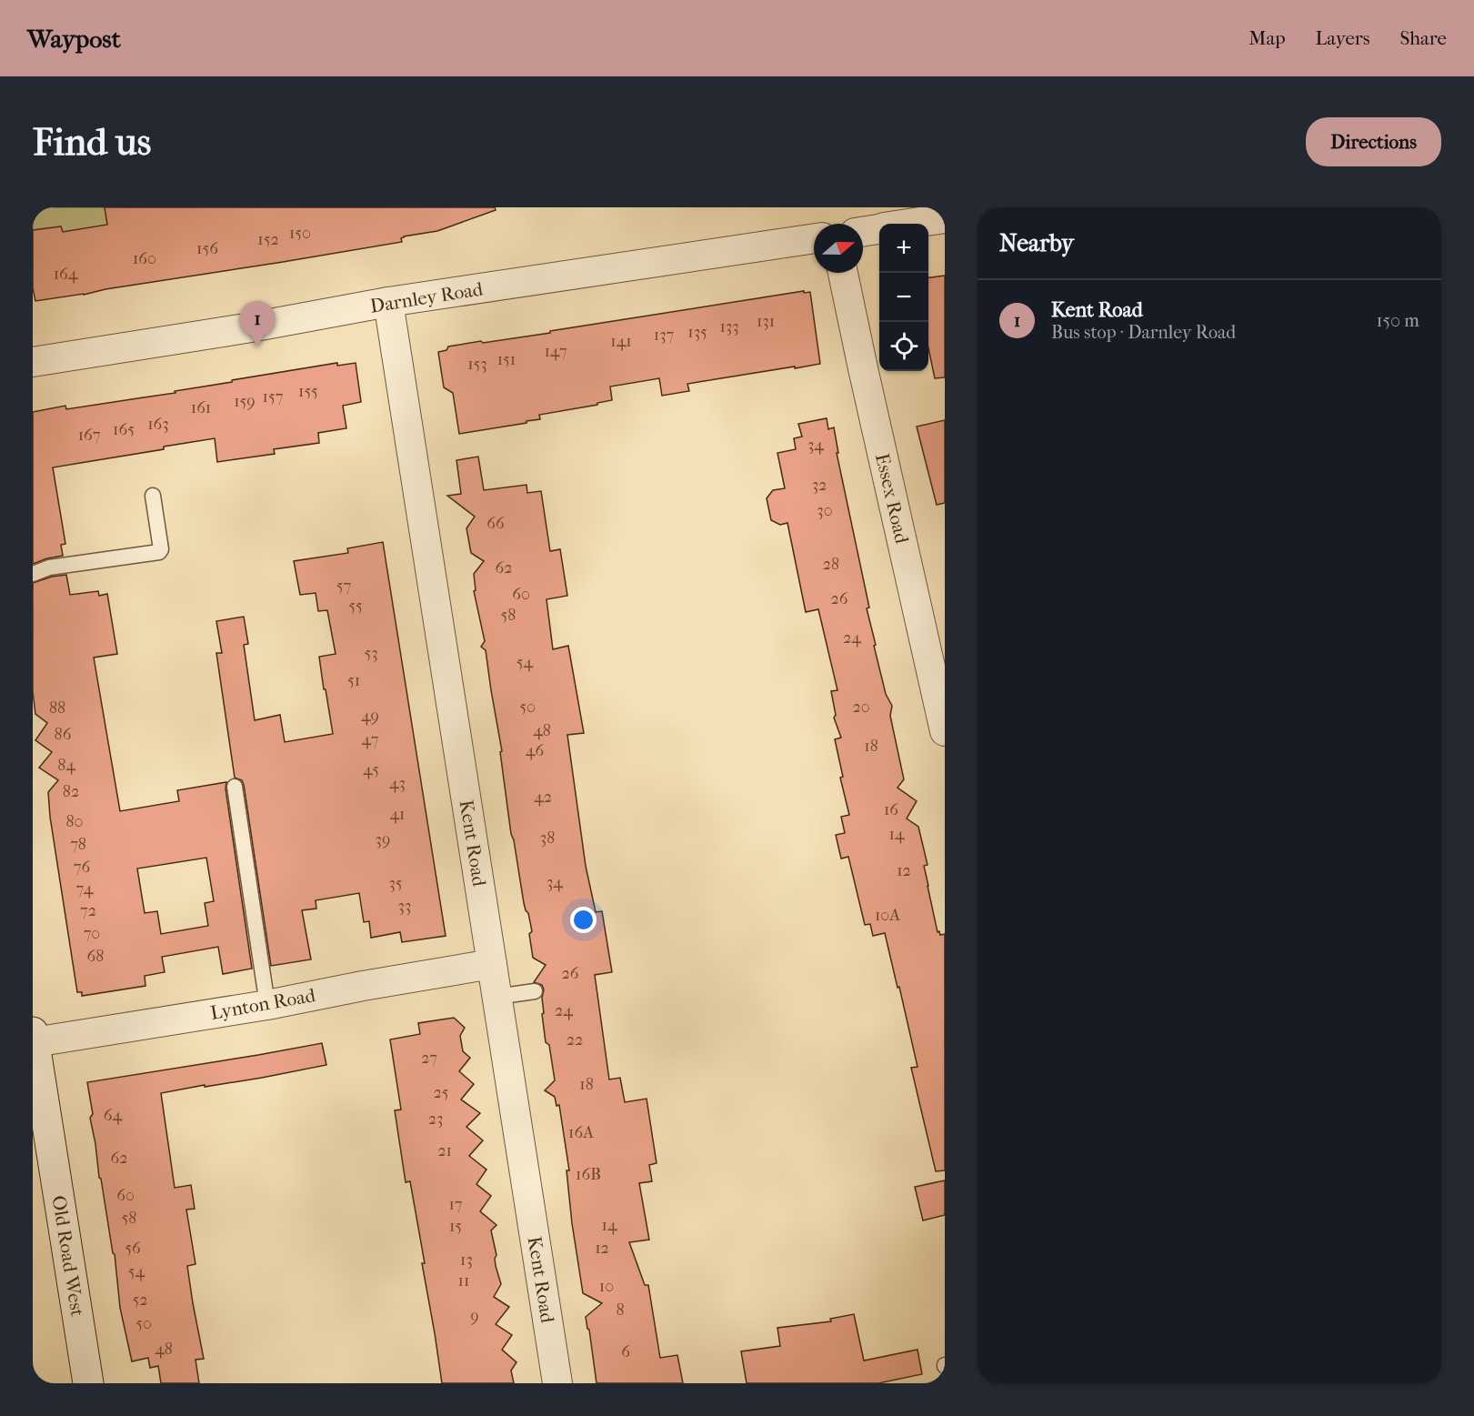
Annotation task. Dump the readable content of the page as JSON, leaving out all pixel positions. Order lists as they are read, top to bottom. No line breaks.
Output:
{"streets":{"main road":["Old Road West"],"street":["Darnley Road","Essex Road","Kent Road","Lynton Road"]},"crossings":[["Darnley Road","Kent Road"],["Kent Road","Lynton Road"],["Lynton Road","Old Road West"]],"house_numbers":["150","152","156","160","164","131","133","135","137","141","147","151","153","155","157","159","161","163","165","167","34","32","30","66","28","62","57","60","26","55","58","24","53","54","51","50","20","88","49","48","86","47","18","46","84","45","43","82","42","16","41","80","14","38","39","78","76","12","34","35","74","33","72","10A","70","68","26","24","22","27","18","25","64","23","16A","21","62","16B","60","17","58","14","15","56","12","13","54","11","10","52","8","9","50","48","6"],"north":"right","page":{"header":"Waypost","nav":["Map","Layers","Share"],"buttons":"Directions","title":"Find us","heading":"Nearby","map_buttons":["+","−"],"list":[{"mark":"1","name":"Kent Road","note":"Bus stop · Darnley Road","value":"150 m"}],"pins":"1"}}
